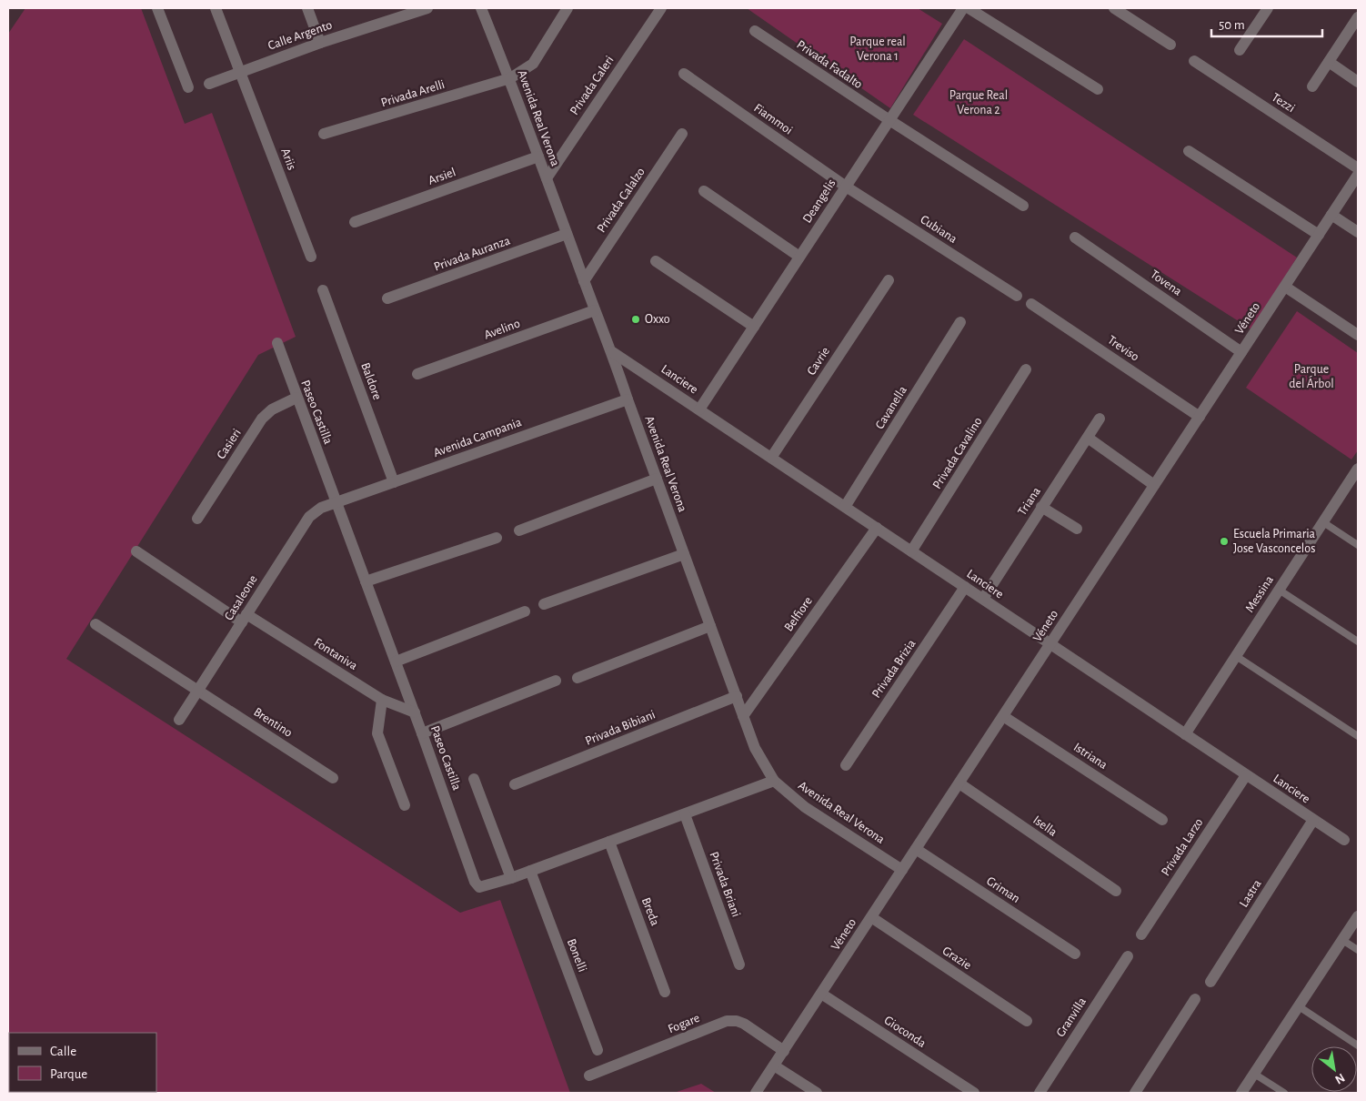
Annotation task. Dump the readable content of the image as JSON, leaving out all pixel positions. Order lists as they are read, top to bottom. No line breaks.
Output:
{"streets":{"street":["Calle Argento","Privada Fadalto","Privada Caleri","Privada Arelli","Tezzi","Avenida Real Verona","Fiammoi","Ariis","Arsiel","Privada Calalzo","Deangelis","Cubiana","Privada Auranza","Tovena","Véneto","Avelino","Treviso","Cavrie","Lanciere","Baldore","Cavanella","Paseo Castilla","Avenida Campania","Casieri","Privada Cavalino","Triana","Messina","Casaleone","Belfiore","Fontaniva","Privada Brizia","Brentino","Privada Bibiani","Istriana","Isella","Privada Larzo","Privada Briani","Griman","Lastra","Breda","Bonelli","Grazie","Granvilla","Fogare","Gioconda"]},"crossings":[["Calle Argento","Ariis"],["Privada Fadalto","Deangelis"],["Privada Caleri","Avenida Real Verona"],["Privada Arelli","Avenida Real Verona"],["Avenida Real Verona","Arsiel"],["Avenida Real Verona","Privada Calalzo"],["Avenida Real Verona","Privada Auranza"],["Avenida Real Verona","Véneto"],["Avenida Real Verona","Avelino"],["Avenida Real Verona","Lanciere"],["Avenida Real Verona","Paseo Castilla"],["Avenida Real Verona","Avenida Campania"],["Avenida Real Verona","Belfiore"],["Avenida Real Verona","Privada Bibiani"],["Fiammoi","Deangelis"],["Fiammoi","Cubiana"],["Deangelis","Cubiana"],["Deangelis","Lanciere"],["Tovena","Véneto"],["Véneto","Treviso"],["Véneto","Lanciere"],["Véneto","Istriana"],["Véneto","Isella"],["Véneto","Griman"],["Véneto","Grazie"],["Véneto","Fogare"],["Véneto","Gioconda"],["Cavrie","Lanciere"],["Lanciere","Cavanella"],["Lanciere","Privada Cavalino"],["Lanciere","Triana"],["Lanciere","Messina"],["Lanciere","Belfiore"],["Lanciere","Privada Brizia"],["Lanciere","Privada Larzo"],["Lanciere","Lastra"],["Baldore","Avenida Campania"],["Paseo Castilla","Avenida Campania"],["Paseo Castilla","Casieri"],["Paseo Castilla","Casaleone"],["Paseo Castilla","Fontaniva"],["Paseo Castilla","Privada Briani"],["Paseo Castilla","Breda"],["Paseo Castilla","Bonelli"],["Avenida Campania","Casaleone"],["Casaleone","Fontaniva"],["Casaleone","Brentino"]],"parks":["Parque real Verona 1","Parque Real Verona 2","Parque del Árbol"],"places":["Oxxo","Escuela Primaria Jose Vasconcelos"],"legend":["Calle","Parque"],"scale_bar":"50 m","north":"bottom right"}
